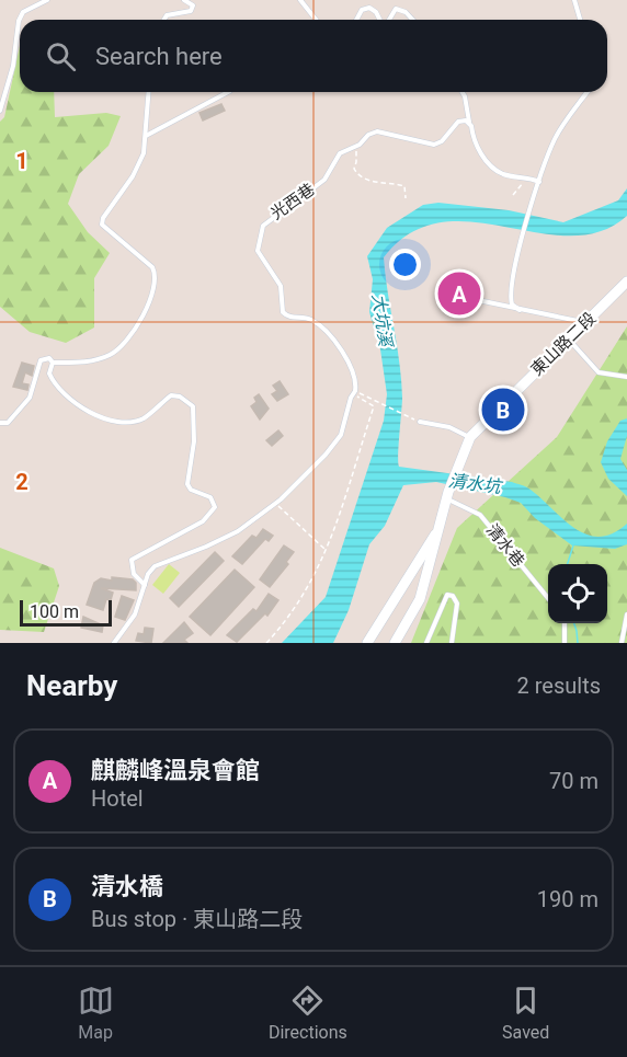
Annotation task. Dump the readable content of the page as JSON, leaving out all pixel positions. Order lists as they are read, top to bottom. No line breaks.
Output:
{"streets":{"main road":["東山路二段"],"lane":["光西巷","清水巷"]},"crossings":[["東山路二段","清水巷"]],"water":["大坑溪","清水坑"],"scale_bar":"100 m","page":{"search":"Search here","pins":["A","B"],"scale":"100 m","heading":["Nearby","2 results"],"list":[{"mark":"A","name":"麒麟峰溫泉會館","note":"Hotel","value":"70 m"},{"mark":"B","name":"清水橋","note":"Bus stop · 東山路二段","value":"190 m"}],"nav":["Map","Directions","Saved"]},"grid":{"rows":["1","2"]}}
